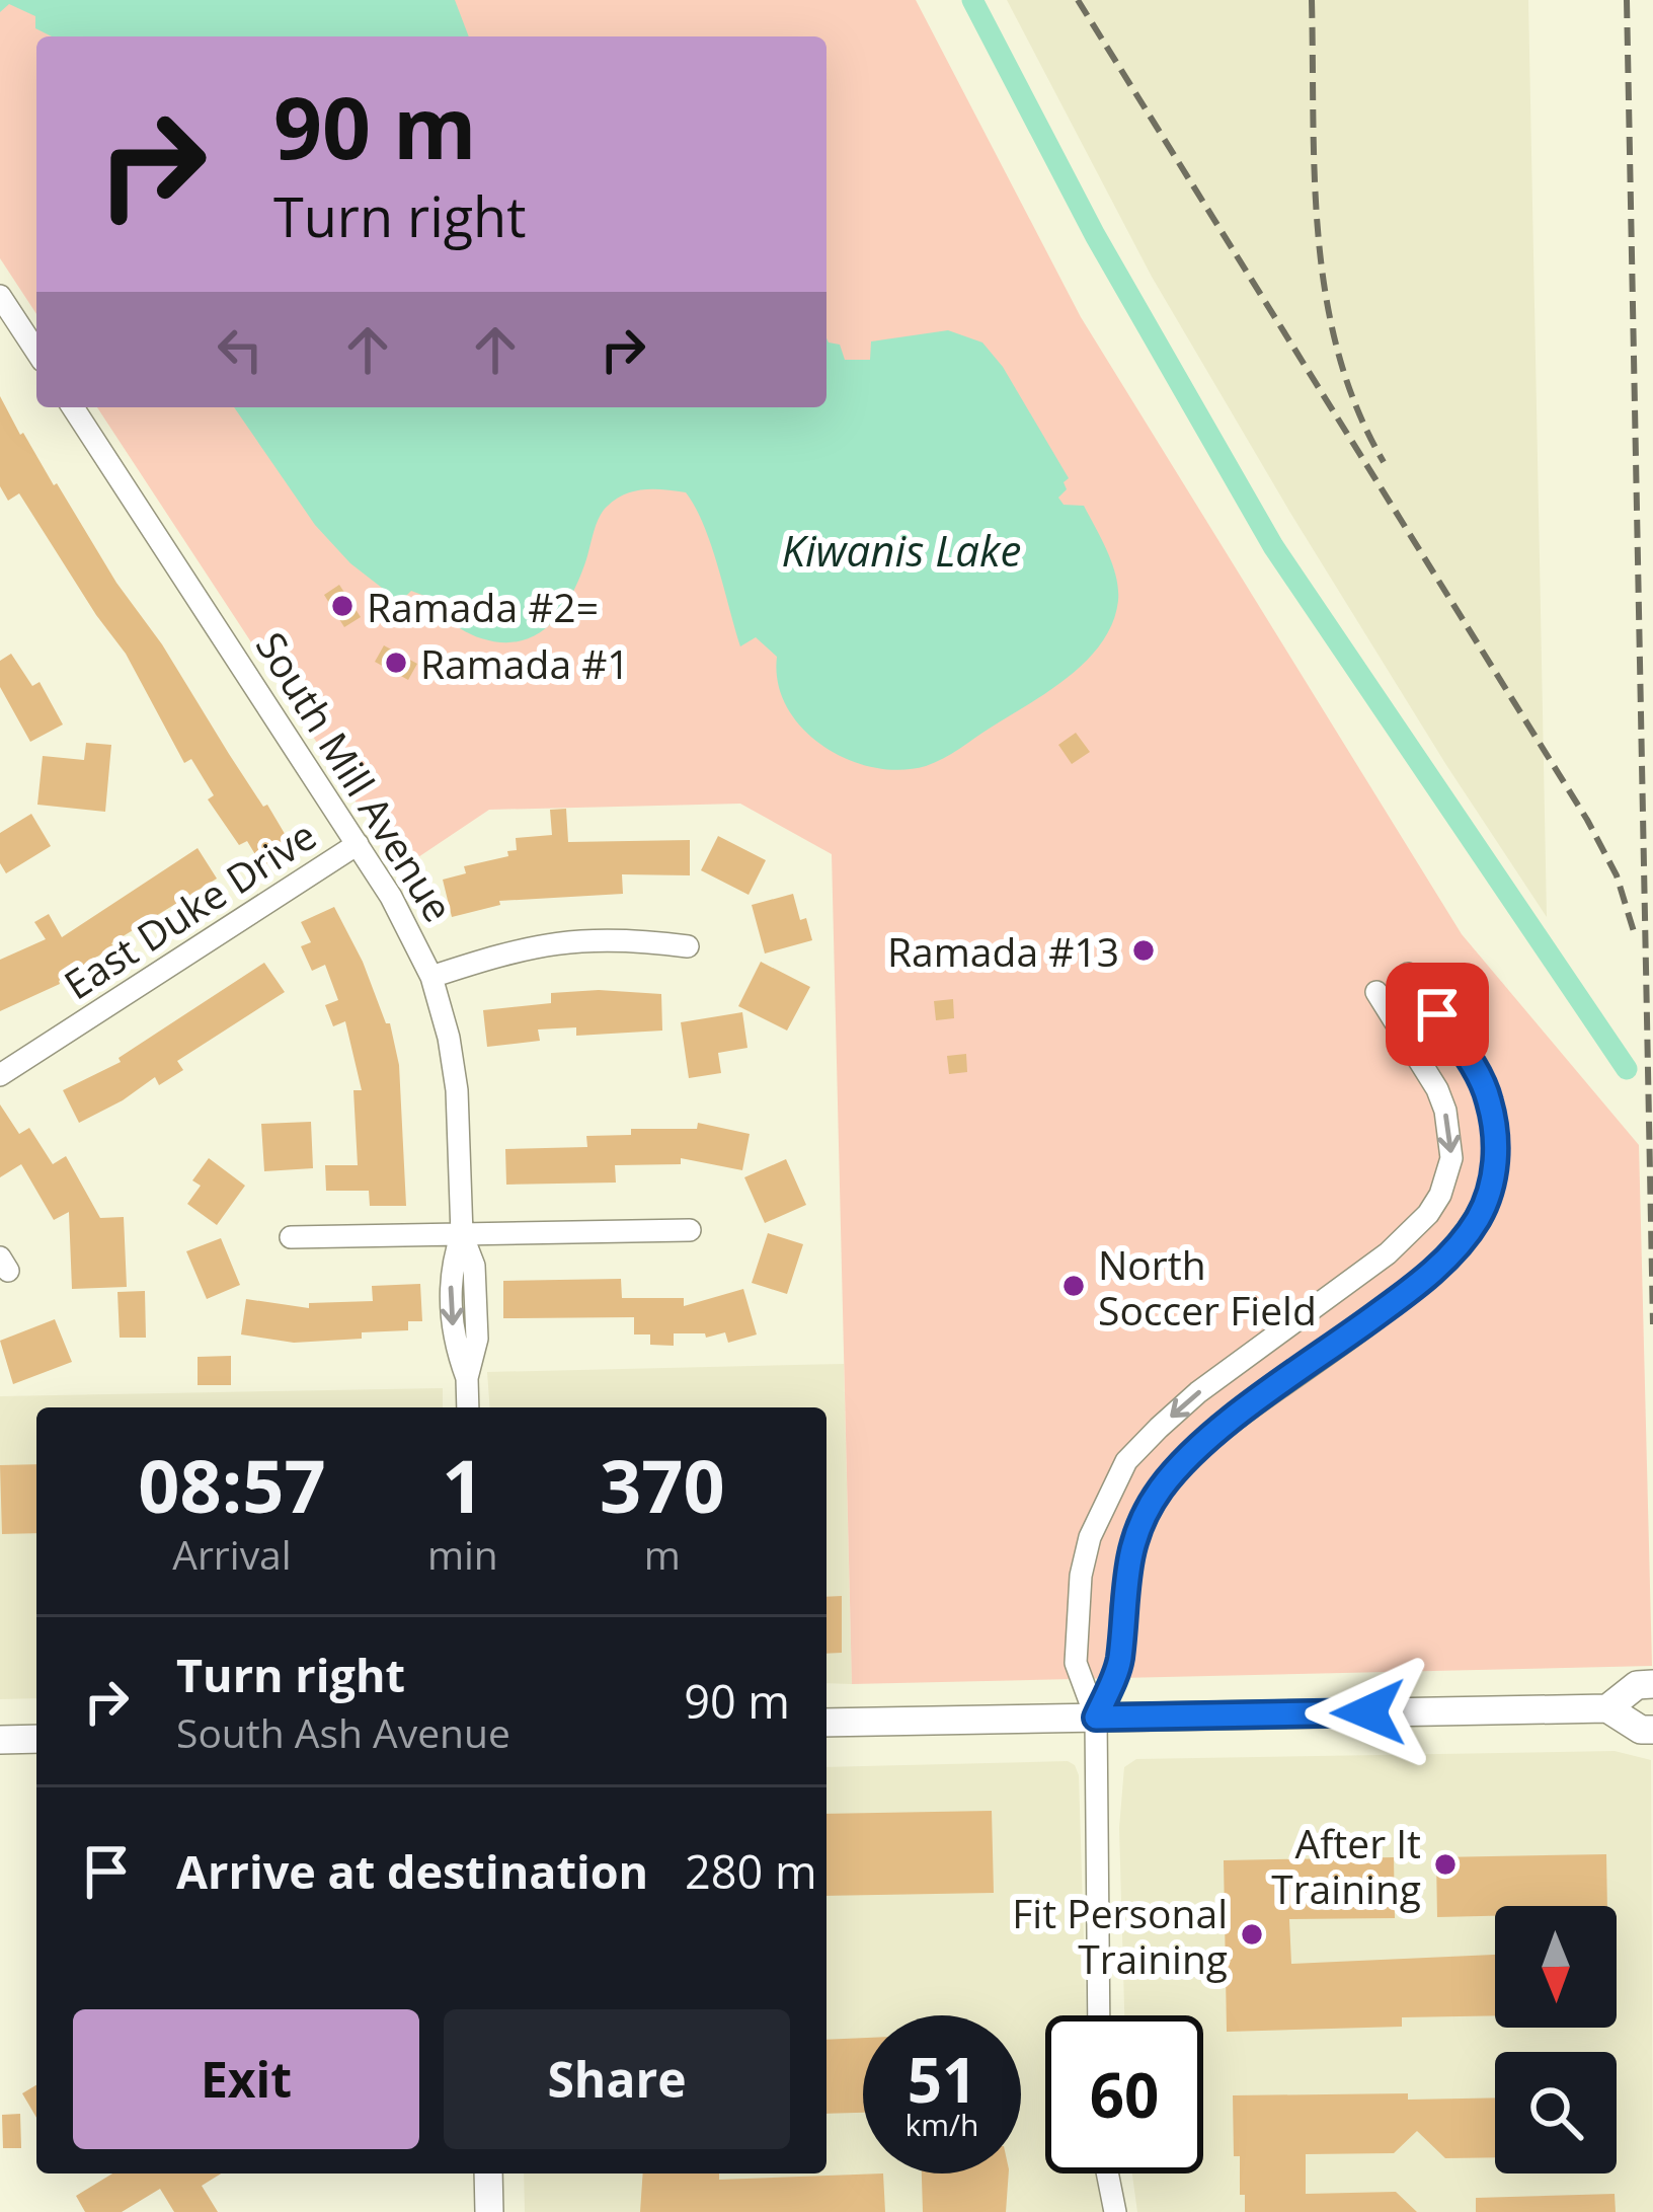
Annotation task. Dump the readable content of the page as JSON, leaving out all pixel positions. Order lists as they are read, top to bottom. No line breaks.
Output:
{"streets":{"street":["South Mill Avenue","East Duke Drive"]},"crossings":[["South Mill Avenue","East Duke Drive"]],"water":["Kiwanis Lake"],"places":["Ramada #2=","Ramada #1","Ramada #13","North Soccer Field","After It Training","Fit Personal Training"],"north":"bottom","page":{"turn":["90 m","Turn right"],"eta":["08:57","Arrival","1","min","370","m"],"list":[{"name":"Turn right","note":"South Ash Avenue","value":"90 m"},{"name":"Arrive at destination","value":"280 m"}],"buttons":["Exit","Share"],"speed":"51 km/h","limit":"60"}}
